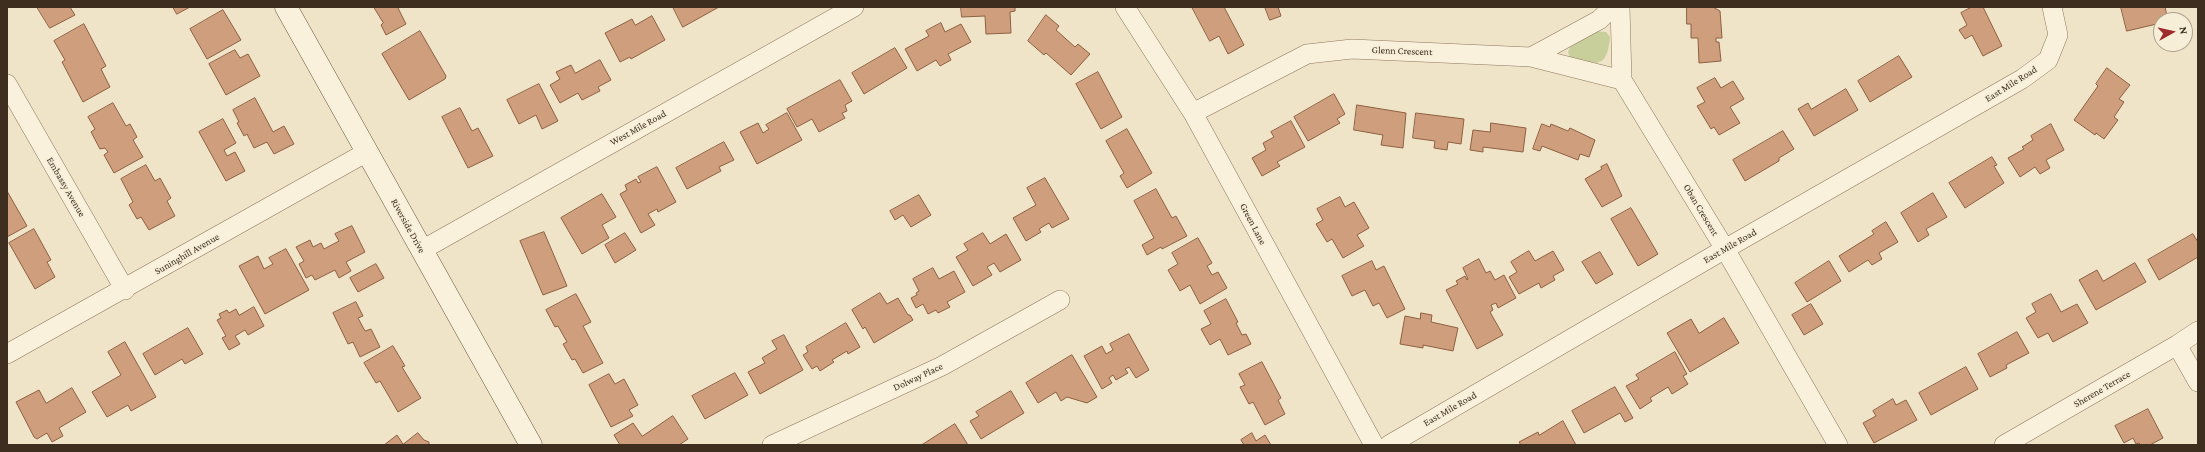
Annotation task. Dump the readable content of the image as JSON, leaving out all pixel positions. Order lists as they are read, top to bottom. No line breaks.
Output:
{"streets":{"main road":["Riverside Drive"],"street":["Glenn Crescent","East Mile Road","West Mile Road","Embassy Avenue","Oban Crescent","Green Lane","Suninghill Avenue","Dolway Place","Sherene Terrace"]},"crossings":[["Glenn Crescent","Oban Crescent"],["Glenn Crescent","Green Lane"],["East Mile Road","Oban Crescent"],["West Mile Road","Riverside Drive"],["Embassy Avenue","Suninghill Avenue"],["Riverside Drive","Suninghill Avenue"]],"north":"right"}
